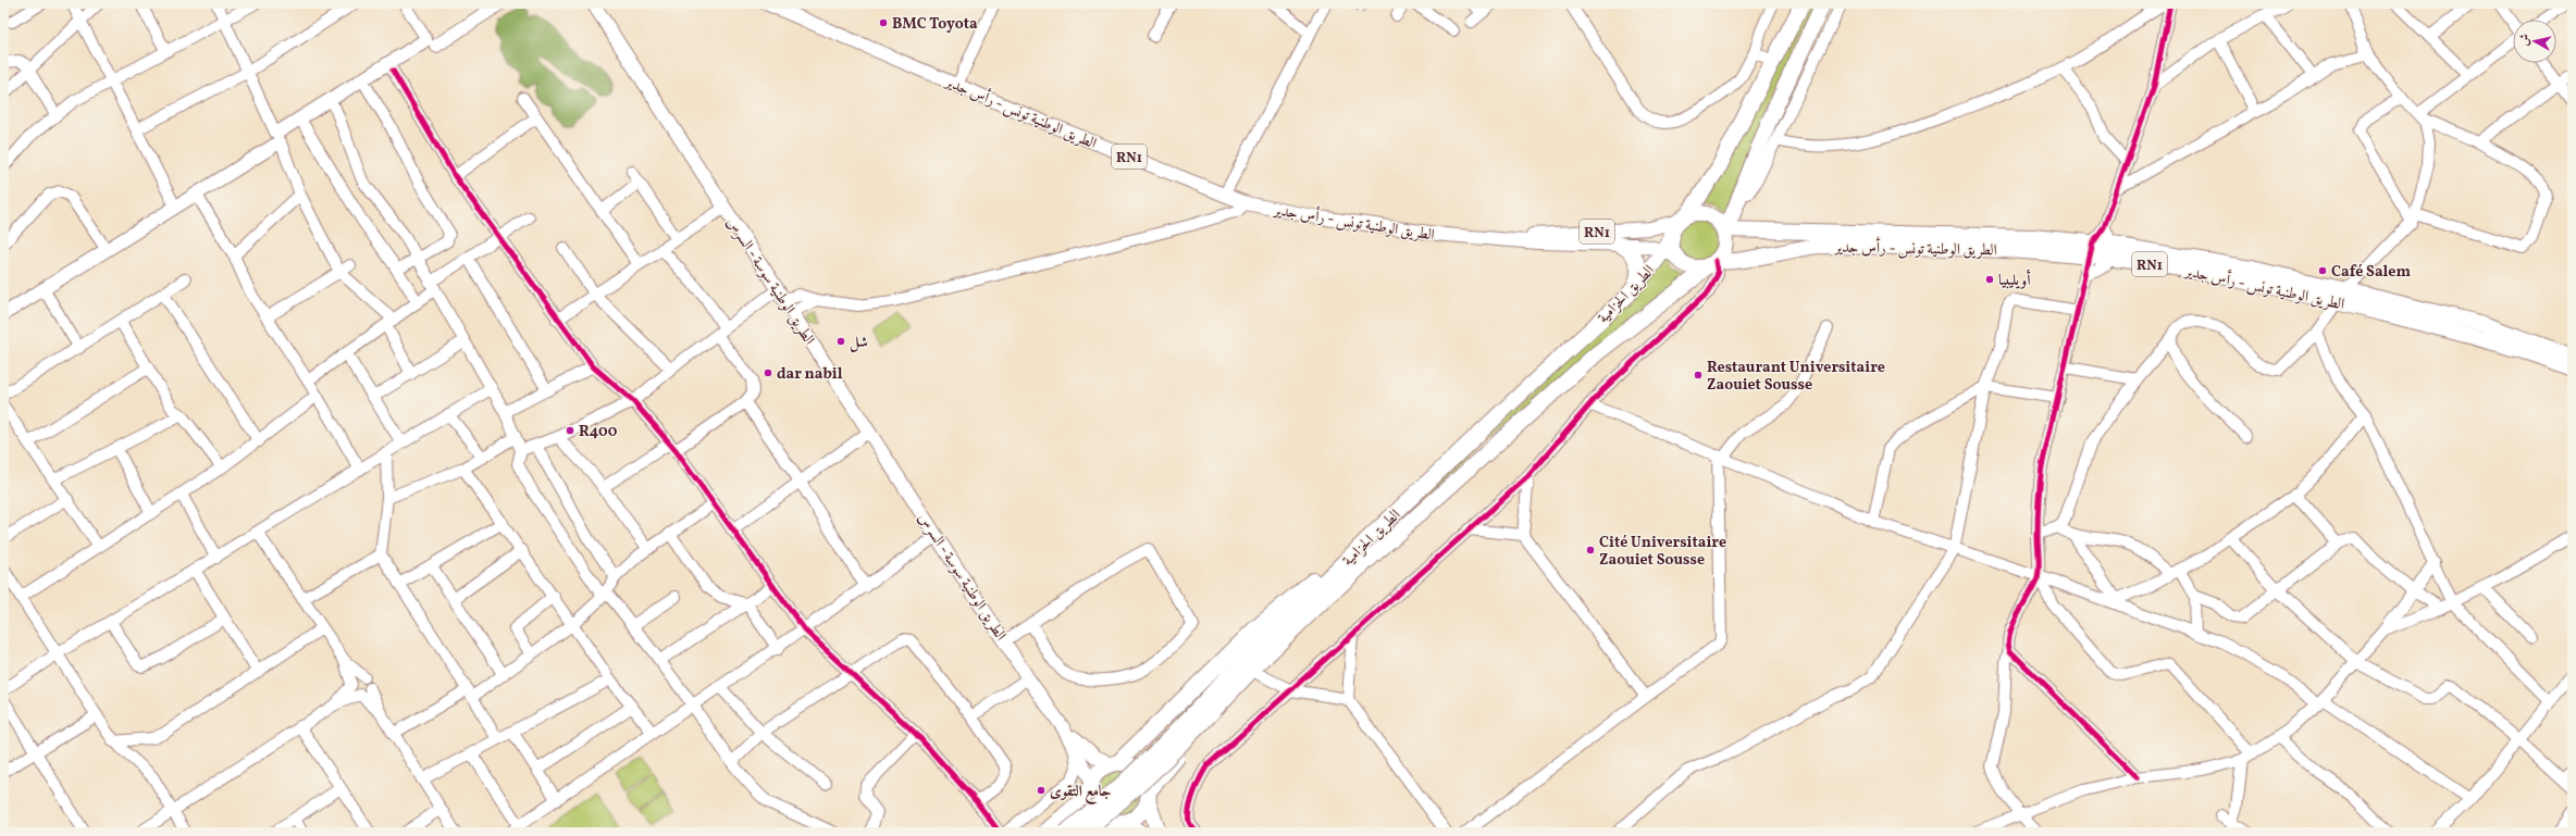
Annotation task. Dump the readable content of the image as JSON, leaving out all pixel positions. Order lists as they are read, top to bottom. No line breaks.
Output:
{"streets":{"highway":["الطريق الوطنية تونس - رأس جدير","RN1","الطريق الحزامية"],"main road":["الطريق الوطنية سوسة - السرس"]},"crossings":[["الطريق الوطنية تونس - رأس جدير","RN1"],["الطريق الوطنية تونس - رأس جدير","الطريق الحزامية"],["RN1","الطريق الحزامية"]],"places":["BMC Toyota","Café Salem","أويليبيا","شل","dar nabil","Restaurant Universitaire Zaouiet Sousse","R400","Cité Universitaire Zaouiet Sousse","جامع التقوى"],"north":"left"}
